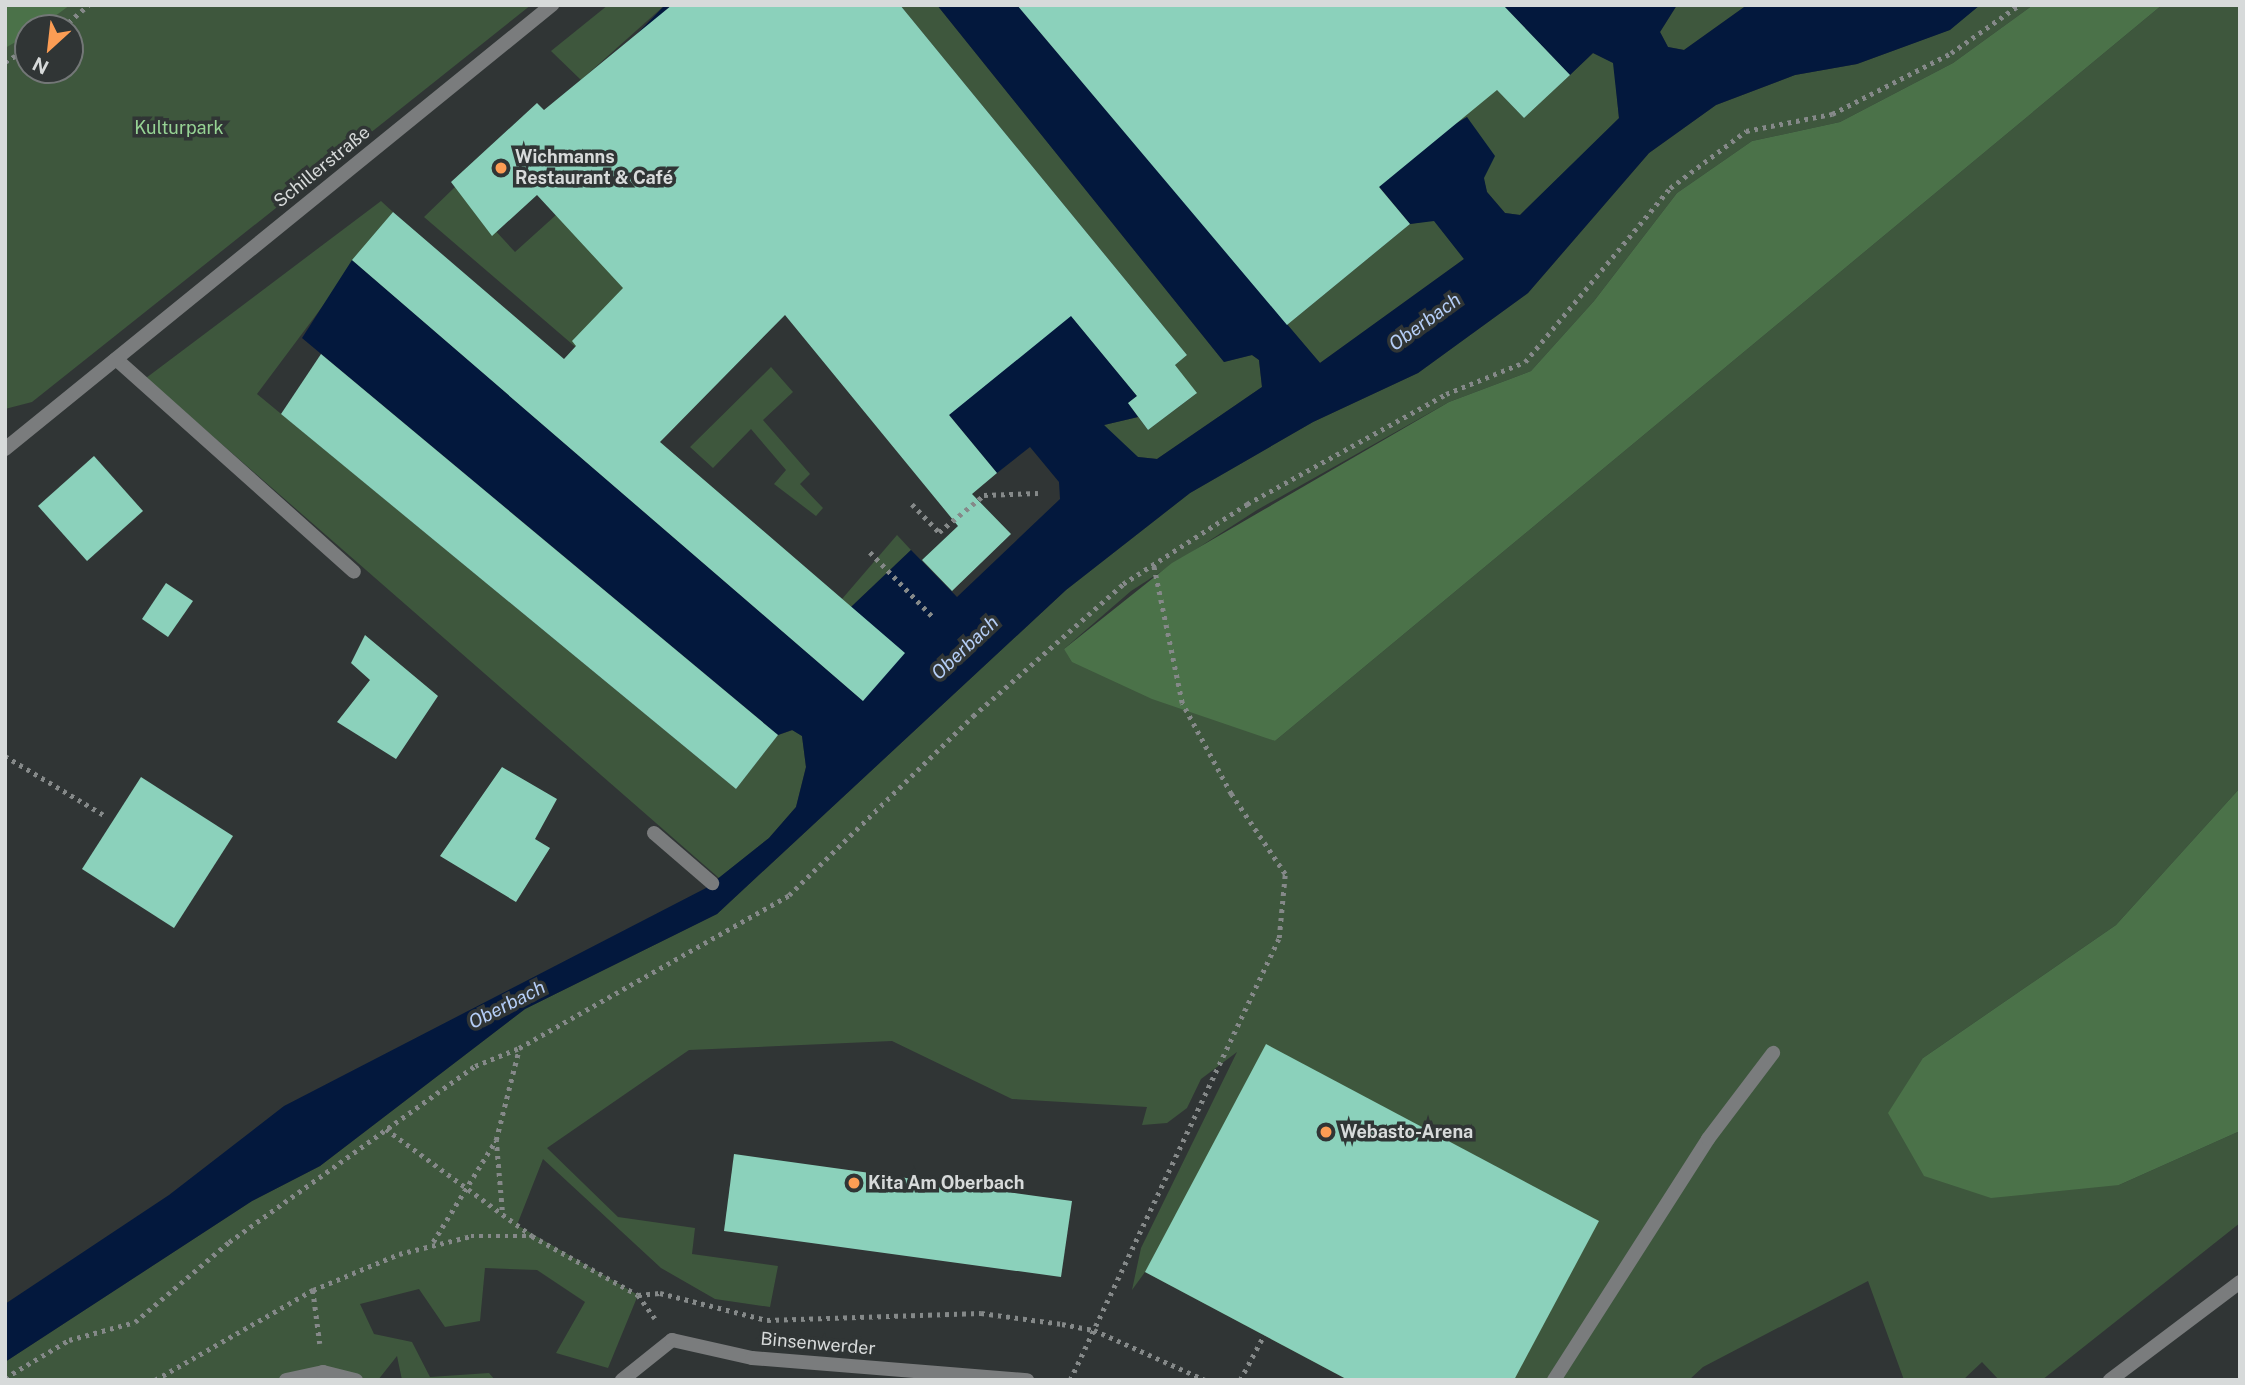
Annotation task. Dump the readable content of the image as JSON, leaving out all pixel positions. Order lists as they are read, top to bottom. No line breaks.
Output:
{"streets":{"street":["Schillerstraße","Binsenwerder"]},"water":["Oberbach"],"parks":["Kulturpark"],"places":["Wichmanns Restaurant & Café","Webasto-Arena","Kita Am Oberbach"],"north":"bottom left"}
